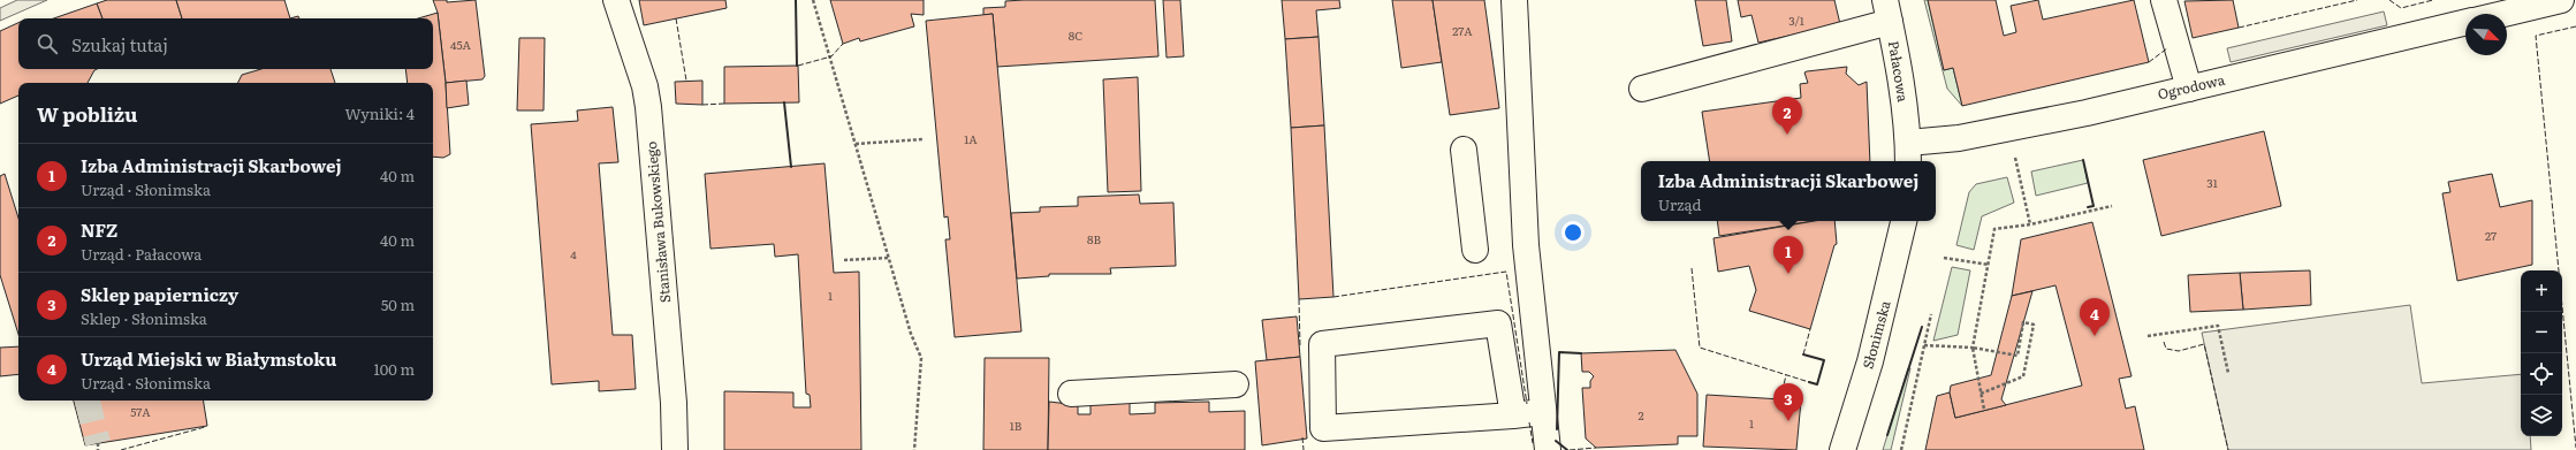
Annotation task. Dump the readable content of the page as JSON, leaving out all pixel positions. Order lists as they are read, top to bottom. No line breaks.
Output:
{"streets":{"street":["Pałacowa","Ogrodowa","Stanisława Bukowskiego","Słonimska"]},"crossings":[["Pałacowa","Ogrodowa"]],"house_numbers":["3/1","27A","8C","45A","1A","31","27","8B","4","1","57A","2","1","1B"],"north":"bottom right","page":{"search":"Szukaj tutaj","heading":["W pobliżu","Wyniki: 4"],"pins":["2","1","4","3"],"list":[{"mark":"1","name":"Izba Administracji Skarbowej","note":"Urząd · Słonimska","value":"40 m"},{"mark":"2","name":"NFZ","note":"Urząd · Pałacowa","value":"40 m"},{"mark":"3","name":"Sklep papierniczy","note":"Sklep · Słonimska","value":"50 m"},{"mark":"4","name":"Urząd Miejski w Białymstoku","note":"Urząd · Słonimska","value":"100 m"}],"popup":["Izba Administracji Skarbowej","Urząd"],"map_buttons":["+","−"]}}
